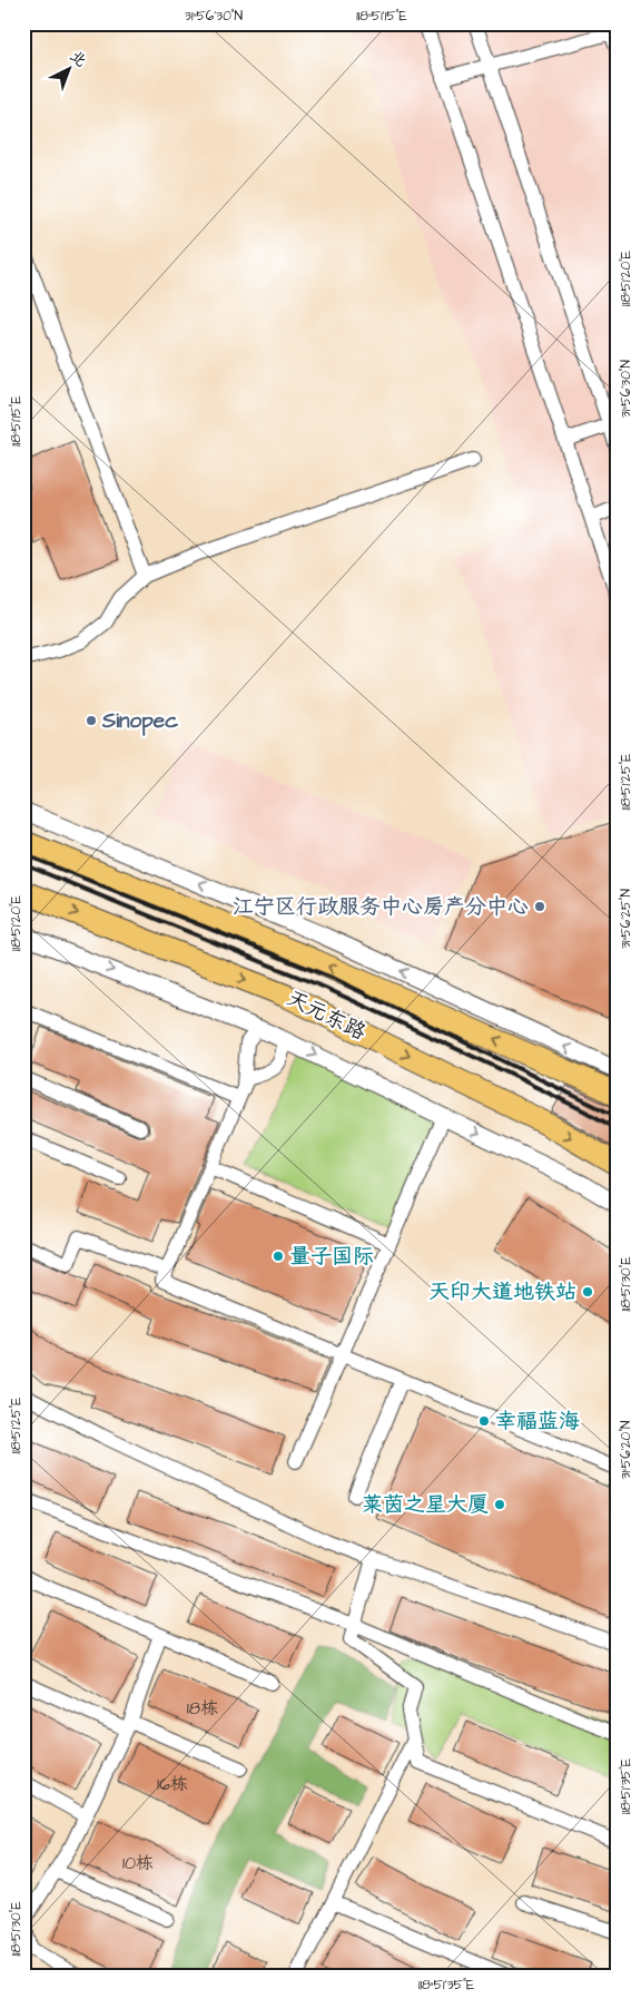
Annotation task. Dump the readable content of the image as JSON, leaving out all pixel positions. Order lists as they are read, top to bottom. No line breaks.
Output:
{"streets":{"highway":["天元东路"]},"places":["Sinopec","江宁区行政服务中心房产分中心","量子国际","天印大道地铁站","幸福蓝海","莱茵之星大厦"],"house_numbers":["18栋","16栋","10栋"],"north":"top right","coordinates":["31°56'30\"N","118°51'15\"E","118°51'20\"E","118°51'25\"E","31°56'25\"N","118°51'30\"E","31°56'20\"N","118°51'35\"E"]}
